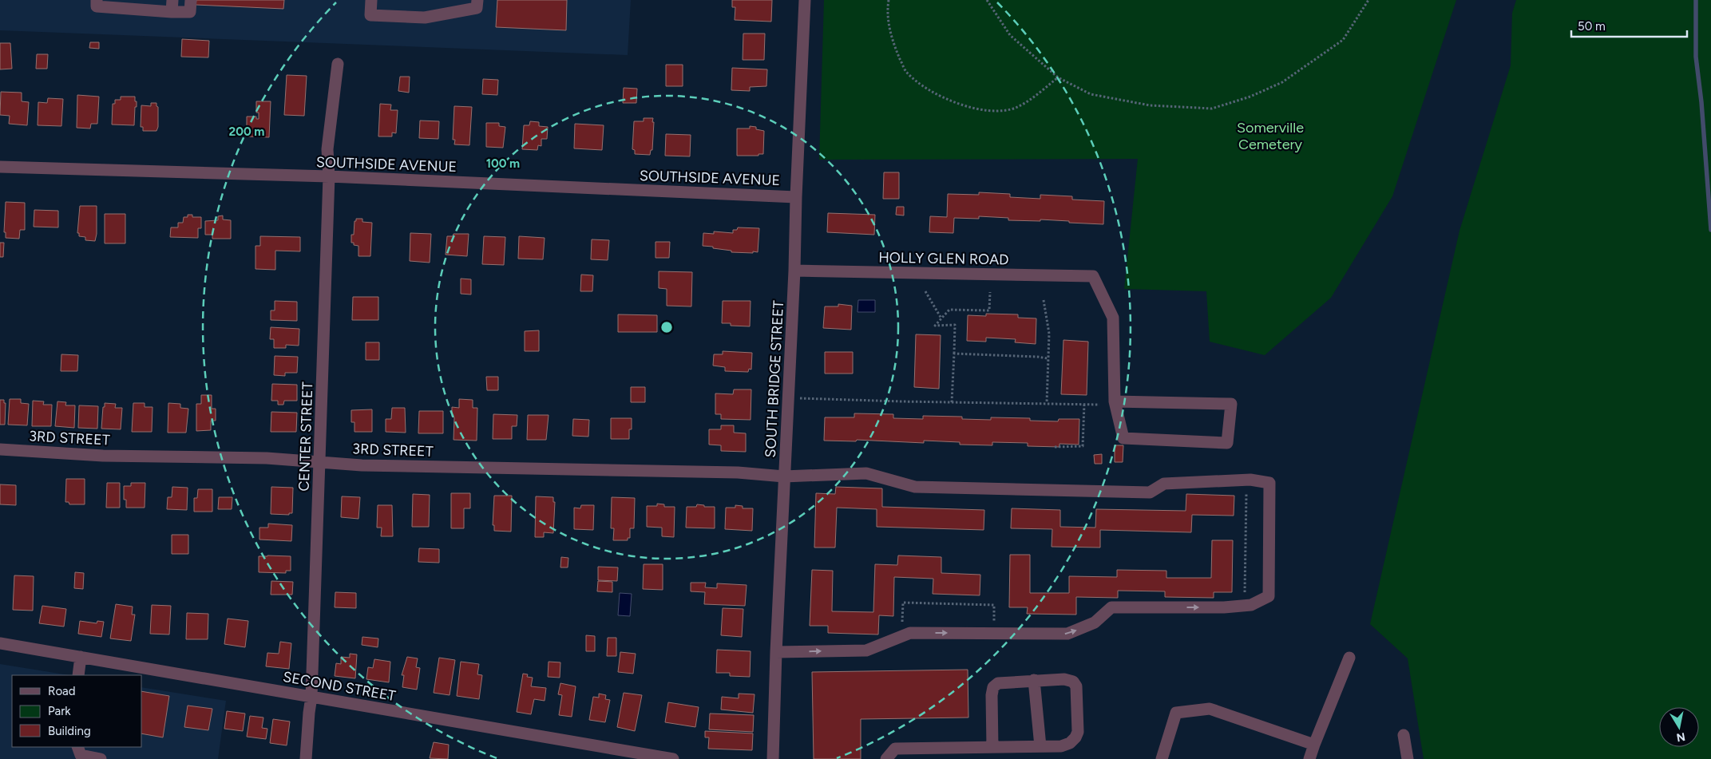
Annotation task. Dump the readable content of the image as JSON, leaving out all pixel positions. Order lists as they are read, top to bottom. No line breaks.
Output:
{"streets":{"street":["SOUTHSIDE AVENUE","HOLLY GLEN ROAD","SOUTH BRIDGE STREET","CENTER STREET","3RD STREET","SECOND STREET"]},"crossings":[["SOUTHSIDE AVENUE","SOUTH BRIDGE STREET"],["SOUTHSIDE AVENUE","CENTER STREET"],["HOLLY GLEN ROAD","SOUTH BRIDGE STREET"],["SOUTH BRIDGE STREET","3RD STREET"],["CENTER STREET","3RD STREET"],["CENTER STREET","SECOND STREET"]],"parks":["Somerville Cemetery"],"legend":["Road","Park","Building"],"scale_bar":"50 m","north":"bottom","rings":["200 m","100 m"]}
